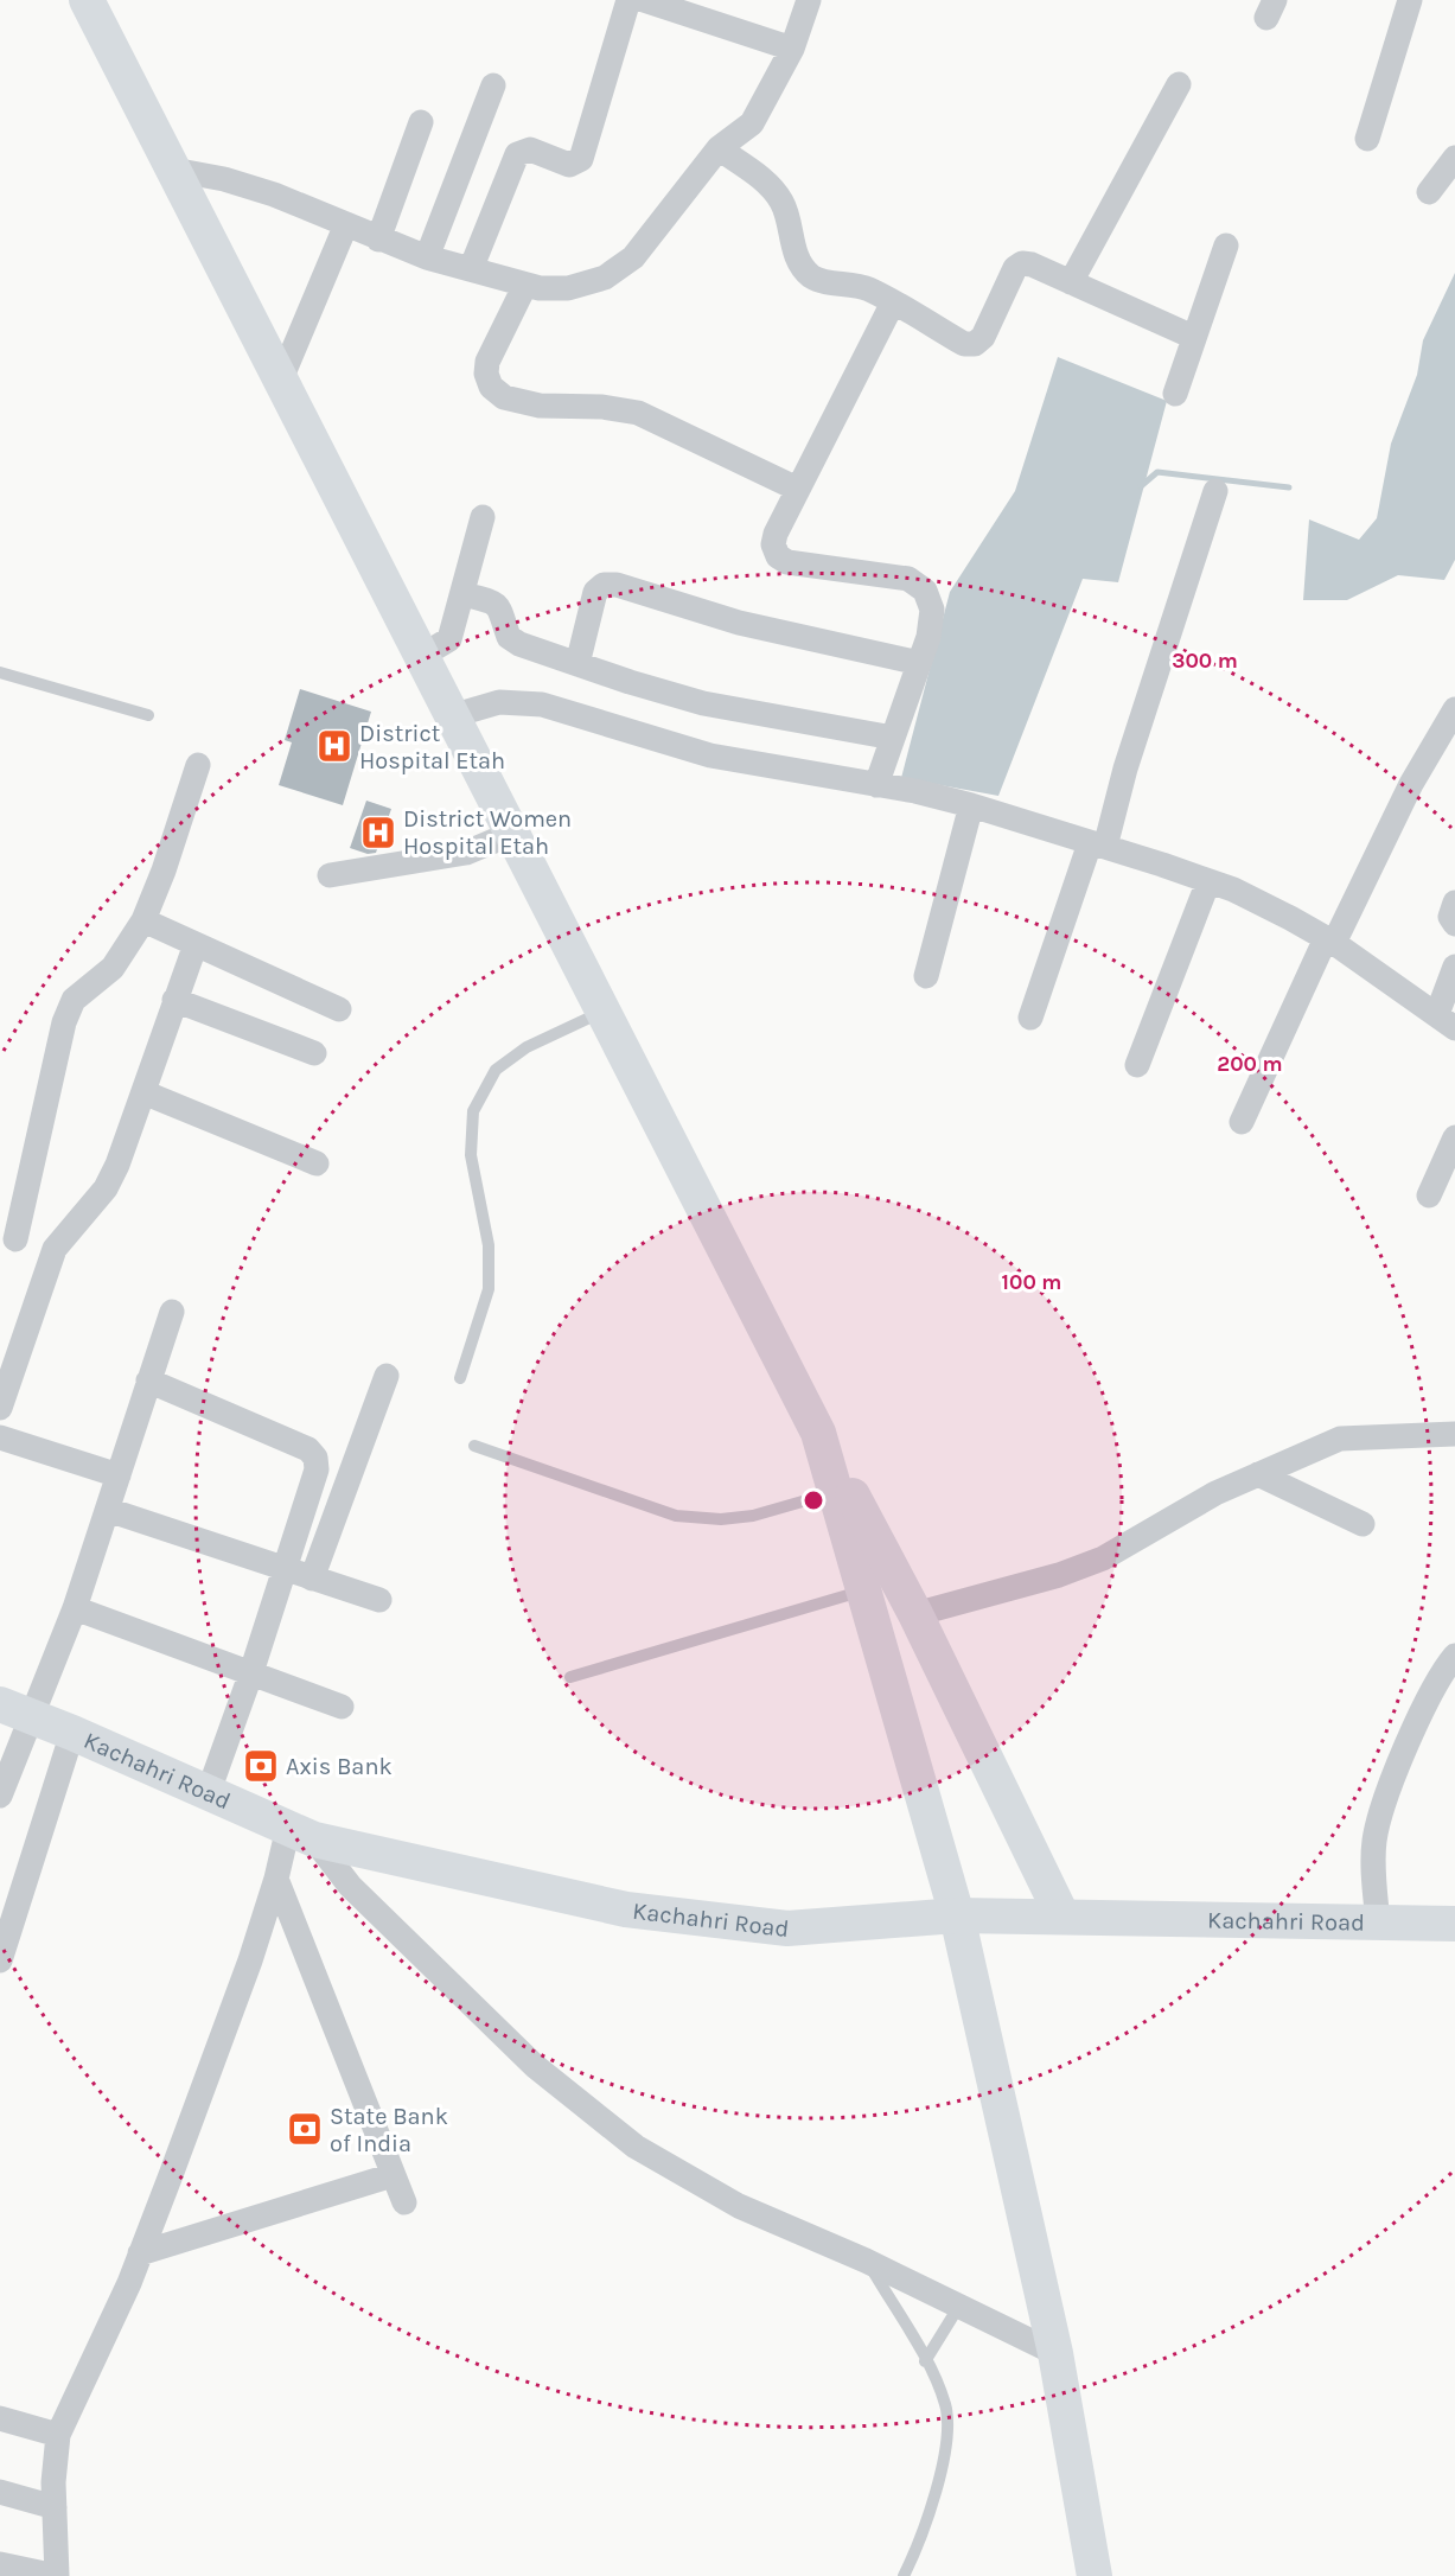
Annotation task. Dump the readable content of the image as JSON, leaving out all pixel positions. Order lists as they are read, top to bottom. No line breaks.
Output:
{"streets":{"street":["Kachahri Road"]},"places":{"hospital":["District Hospital Etah","District Women Hospital Etah"],"bank":["Axis Bank","State Bank of India"]},"rings":["300 m","200 m","100 m"]}
